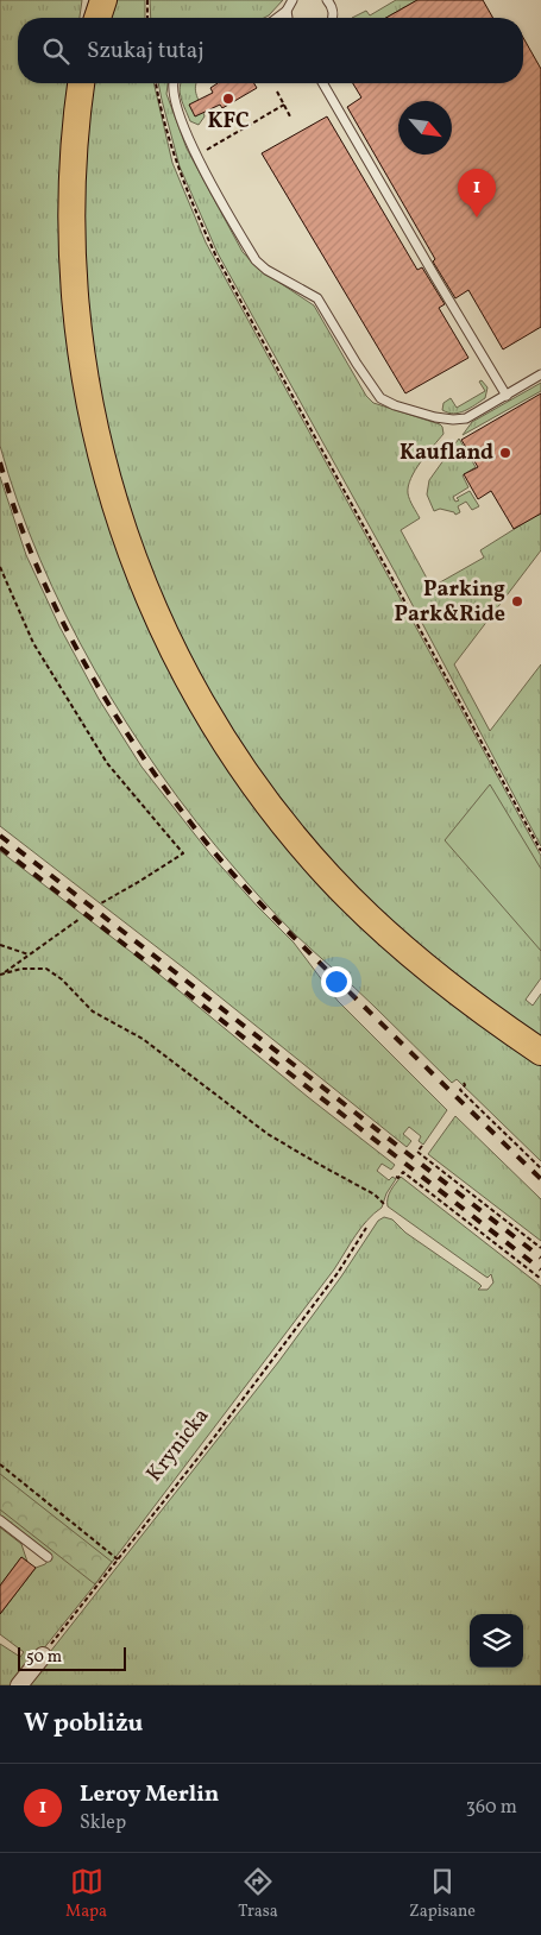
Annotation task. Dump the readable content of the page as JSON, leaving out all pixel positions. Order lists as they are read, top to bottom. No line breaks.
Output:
{"streets":{"path":["Krynicka"]},"places":["KFC","Kaufland","Parking Park&Ride"],"scale_bar":"50 m","north":"bottom right","page":{"search":"Szukaj tutaj","pins":"1","scale":"50 m","heading":"W pobliżu","list":[{"mark":"1","name":"Leroy Merlin","note":"Sklep","value":"360 m"}],"nav":["Mapa","Trasa","Zapisane"]}}
